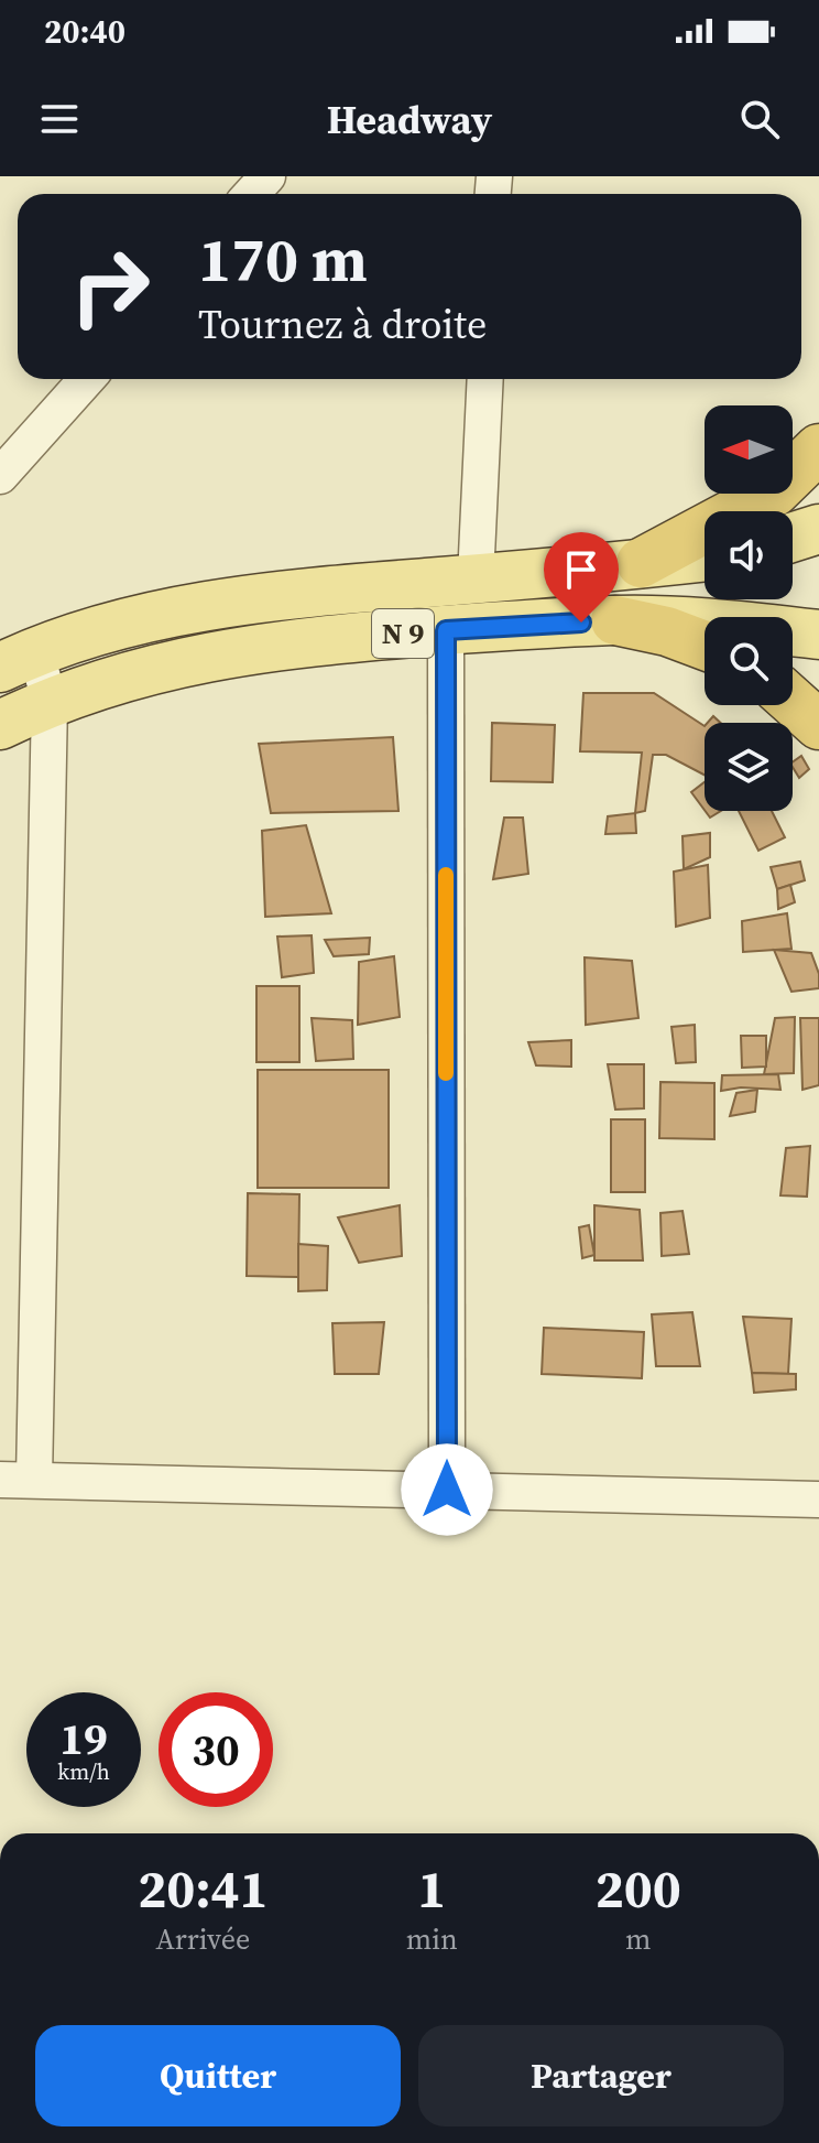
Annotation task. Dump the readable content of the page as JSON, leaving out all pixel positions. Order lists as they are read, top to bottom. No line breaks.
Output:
{"streets":{"main road":["N 9"]},"north":"left","page":{"status":"20:40","header":"Headway","turn":["170 m","Tournez à droite"],"speed":"19 km/h","limit":"30","eta":["20:41","Arrivée","1","min","200","m"],"buttons":["Quitter","Partager"]}}
